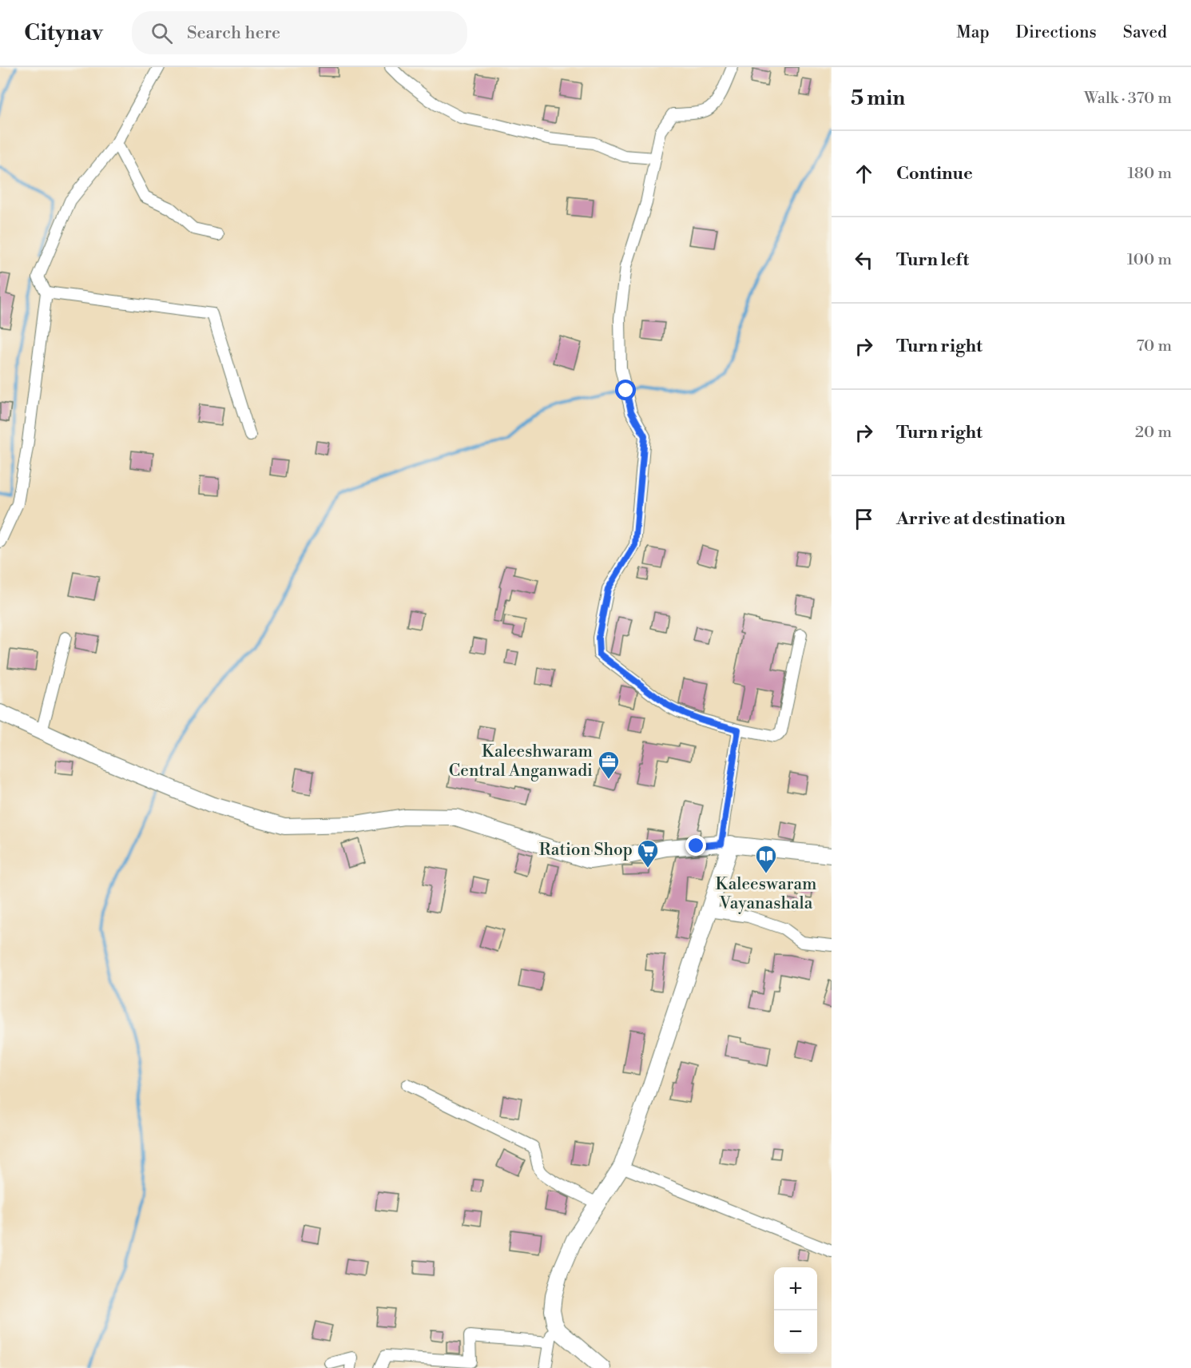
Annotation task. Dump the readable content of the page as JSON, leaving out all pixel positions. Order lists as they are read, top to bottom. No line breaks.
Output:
{"places":{"office":["Kaleeshwaram Central Anganwadi"],"supermarket":["Ration Shop"],"library":["Kaleeswaram Vayanashala"]},"page":{"header":"Citynav","search":"Search here","nav":["Map","Directions","Saved"],"heading":["5 min","Walk · 370 m"],"list":[["Continue","180 m"],["Turn left","100 m"],["Turn right","70 m"],["Turn right","20 m"],"Arrive at destination"],"map_buttons":["+","−"]}}
